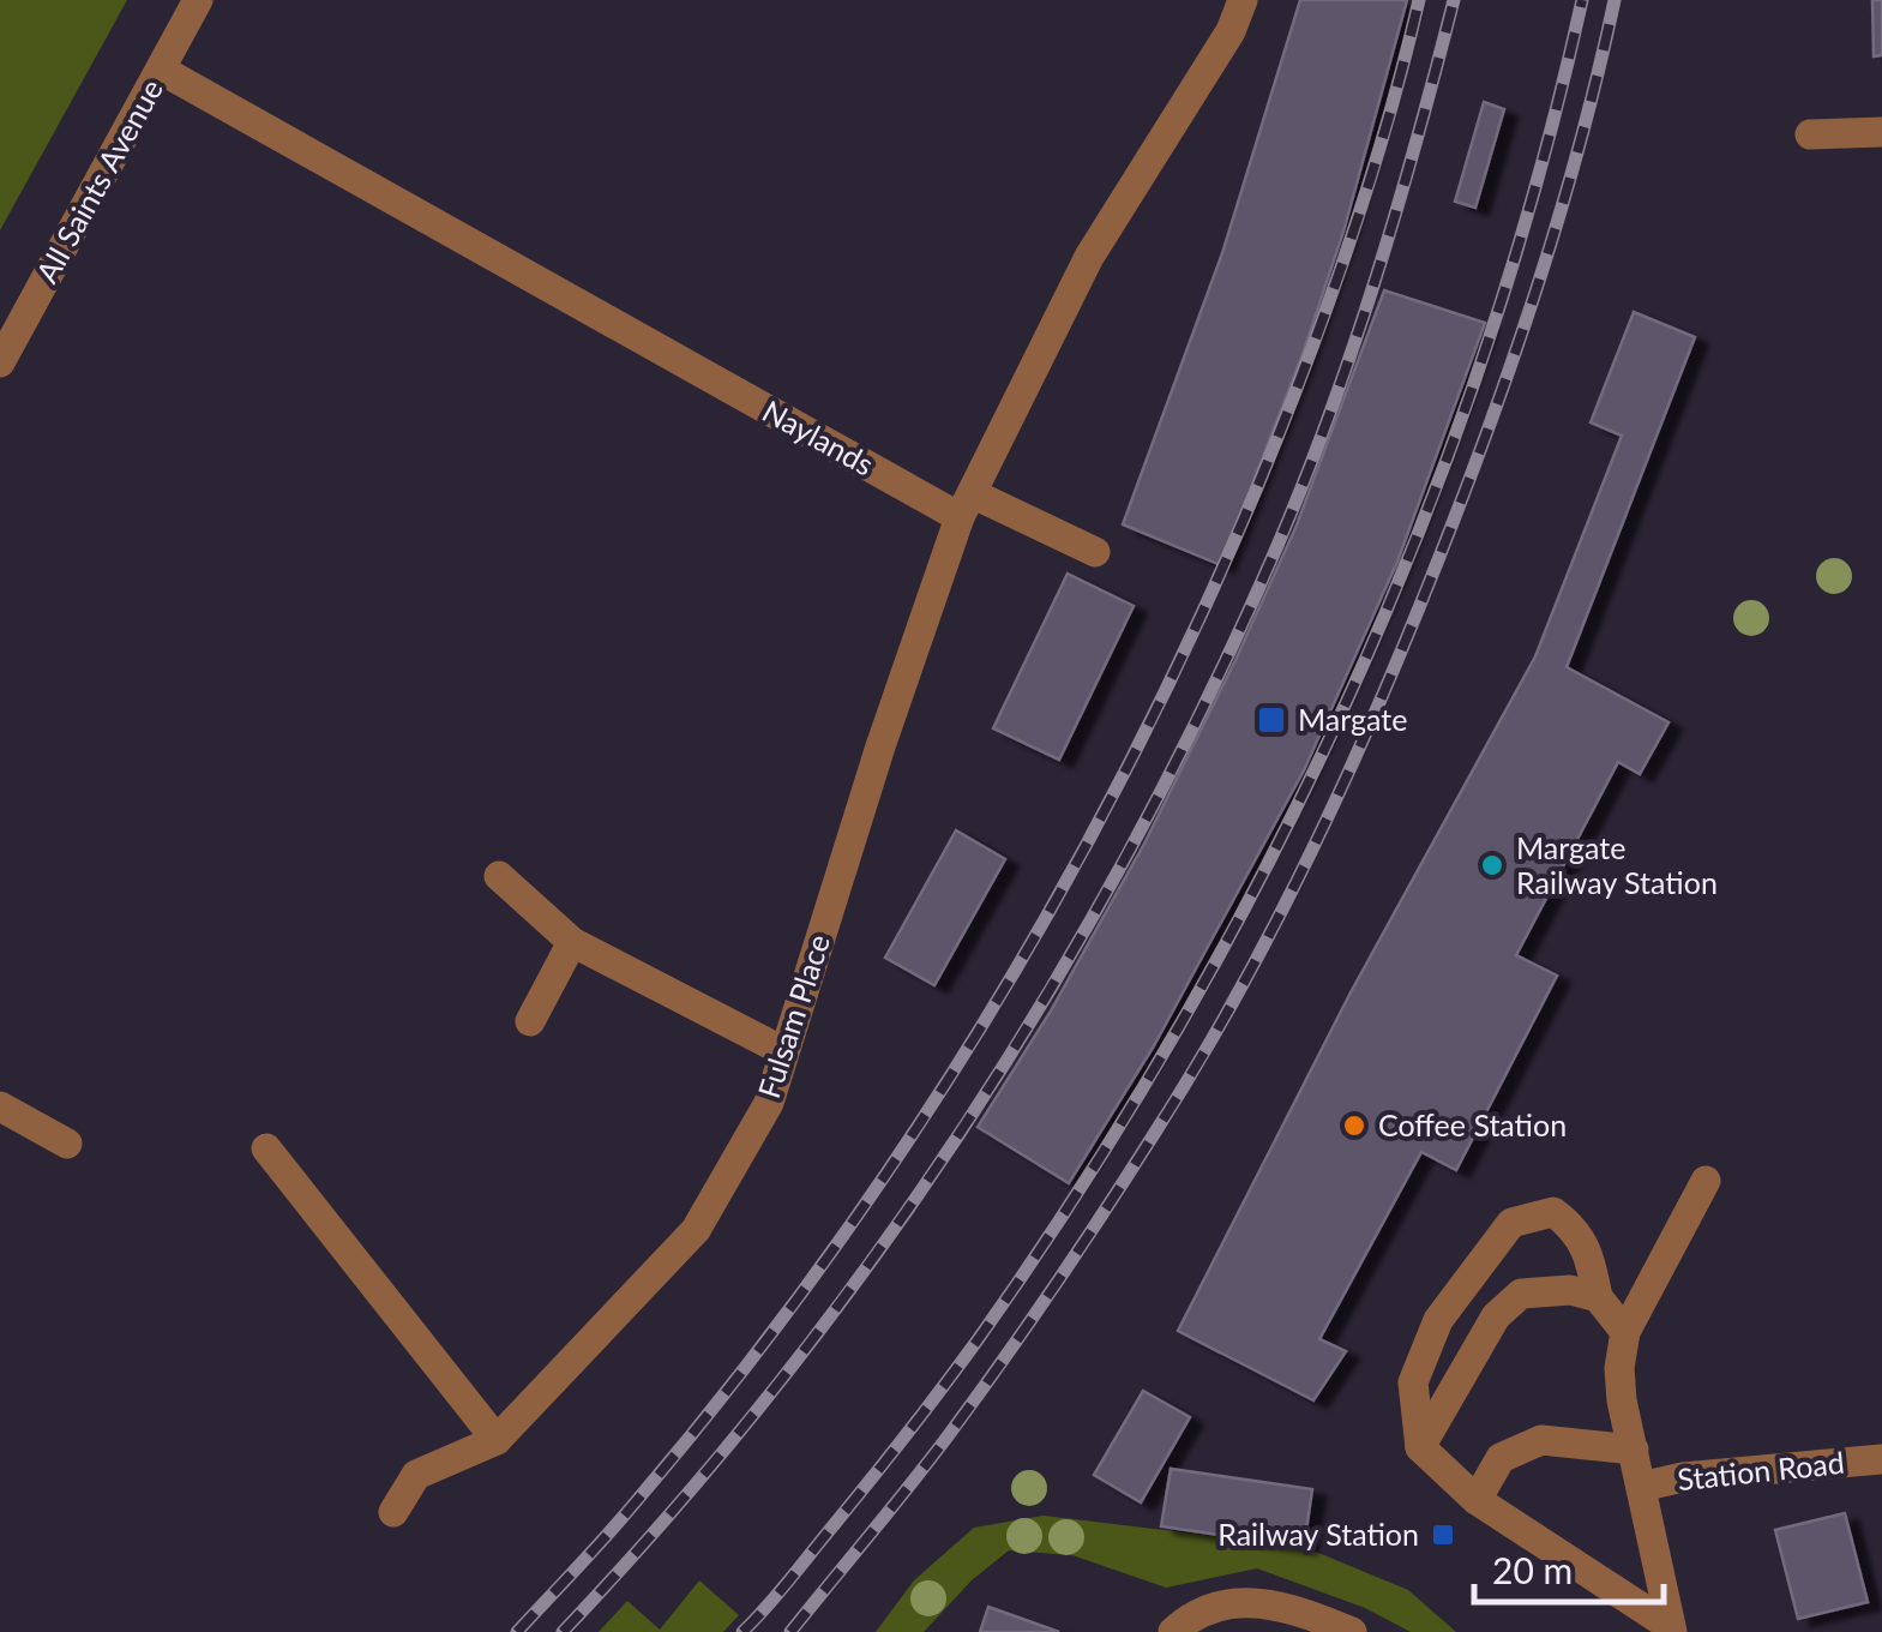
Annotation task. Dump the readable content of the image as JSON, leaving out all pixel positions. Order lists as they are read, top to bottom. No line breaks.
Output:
{"streets":{"street":["All Saints Avenue","Naylands","Fulsam Place","Station Road"]},"crossings":[["All Saints Avenue","Naylands"],["Naylands","Fulsam Place"]],"places":{"transit":["Margate","Railway Station"],"other":["Margate Railway Station","Coffee Station"]},"scale_bar":"20 m"}
